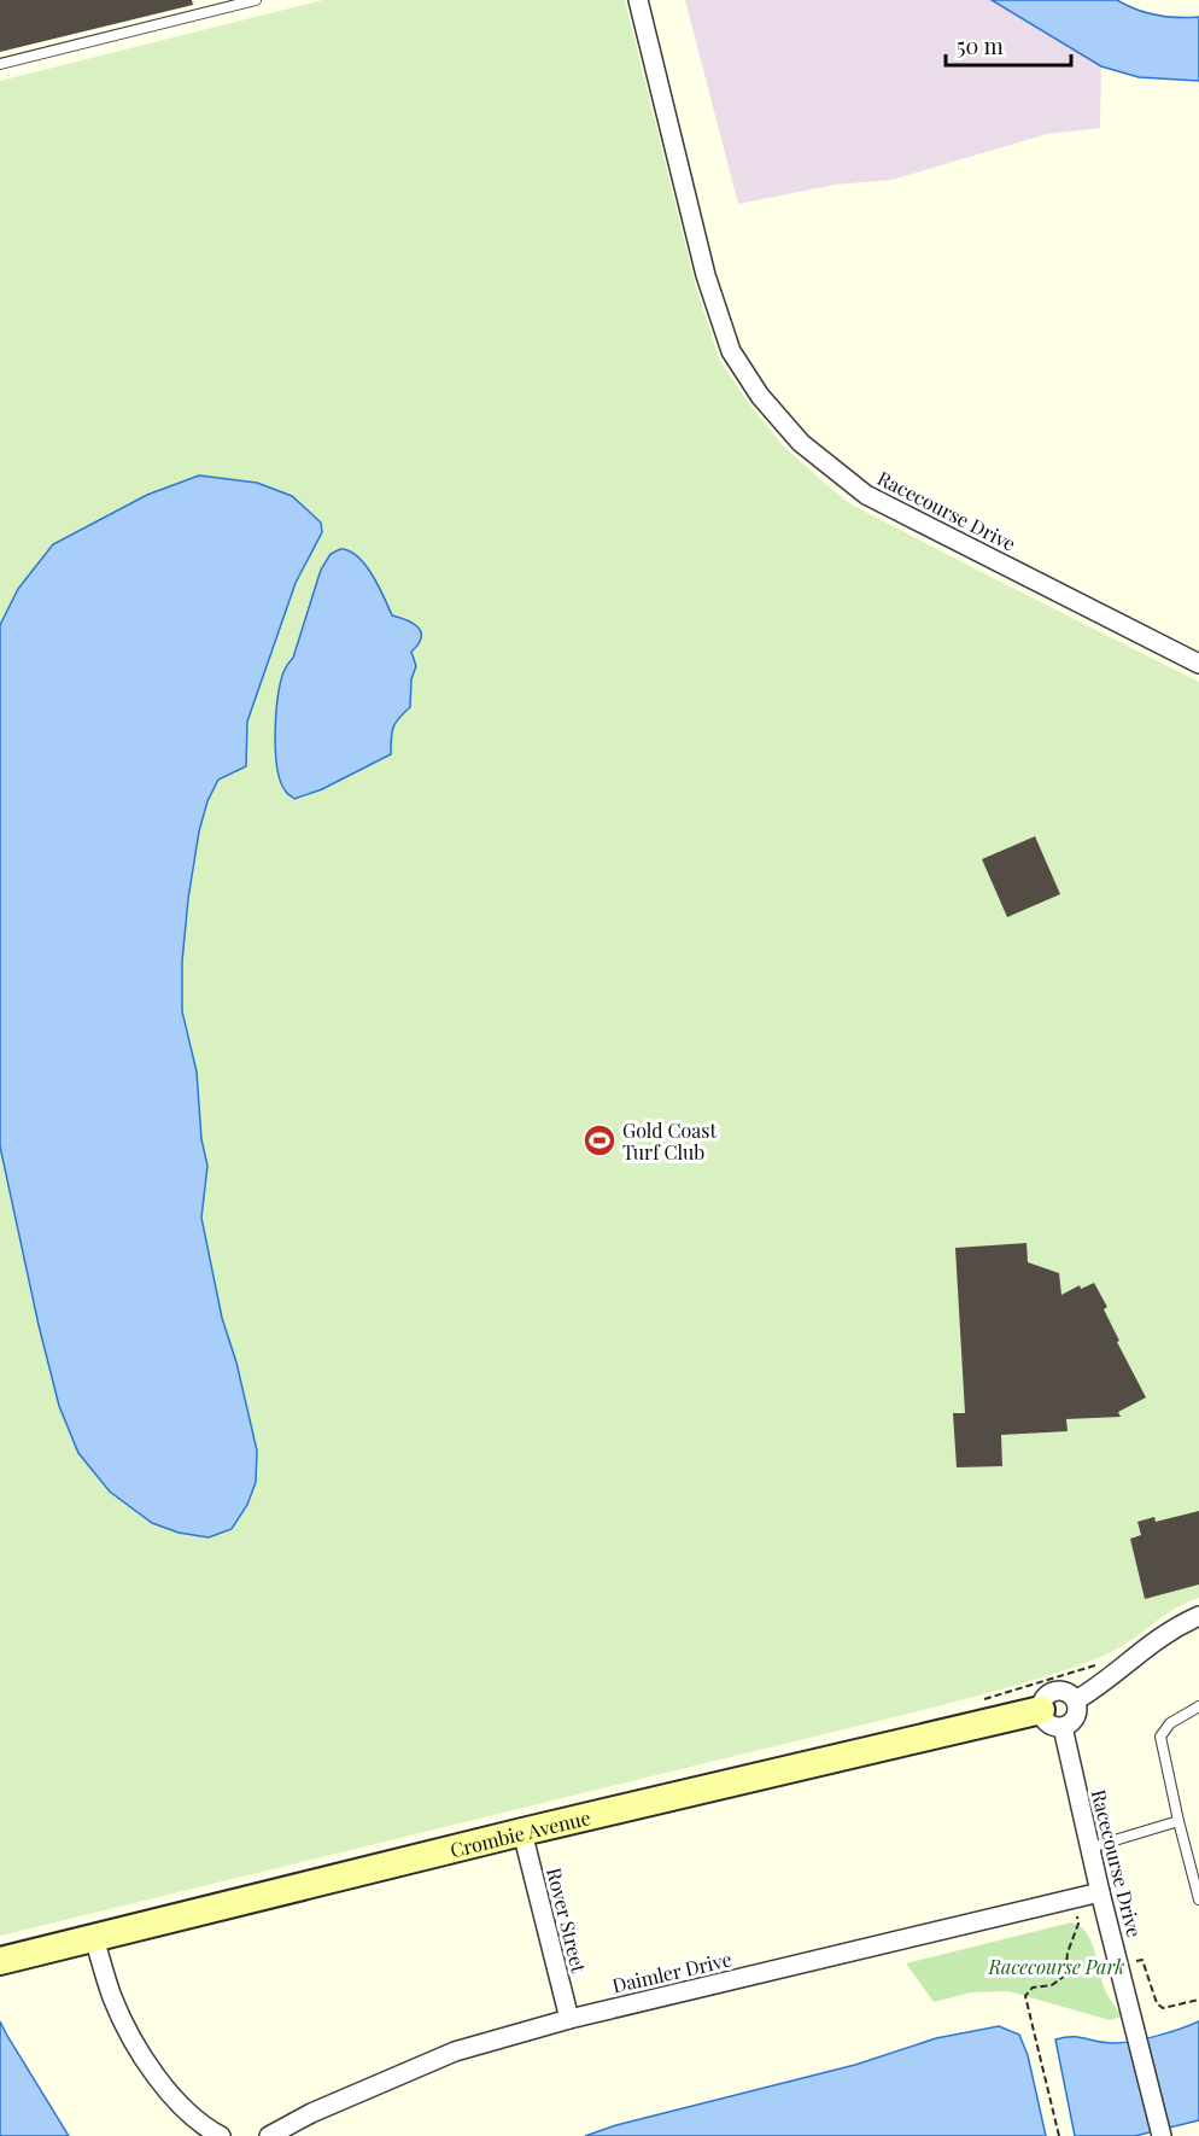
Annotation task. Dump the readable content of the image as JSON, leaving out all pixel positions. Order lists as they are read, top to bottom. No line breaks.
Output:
{"streets":{"street":["Racecourse Drive","Crombie Avenue","Rover Street","Daimler Drive"]},"crossings":[["Racecourse Drive","Crombie Avenue"],["Racecourse Drive","Daimler Drive"],["Crombie Avenue","Rover Street"],["Rover Street","Daimler Drive"]],"parks":["Racecourse Park"],"places":{"sports":["Gold Coast Turf Club"]},"scale_bar":"50 m"}
